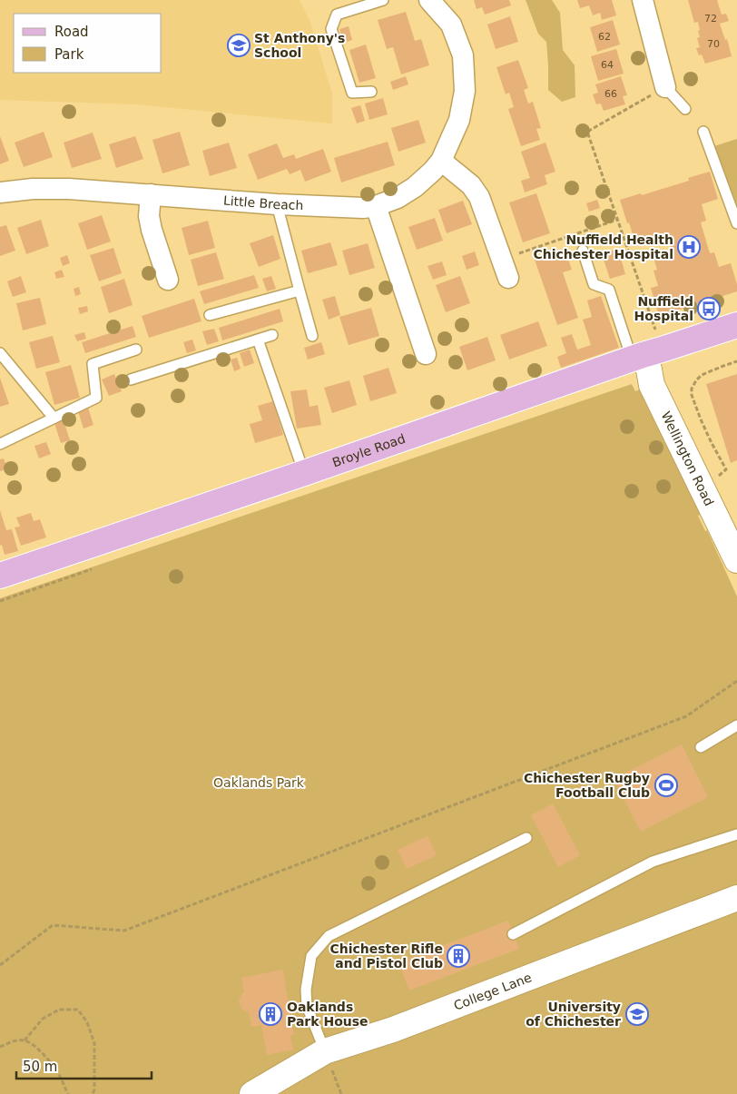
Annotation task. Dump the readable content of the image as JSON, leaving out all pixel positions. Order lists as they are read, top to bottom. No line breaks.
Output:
{"streets":{"main road":["Broyle Road"],"street":["Little Breach","Wellington Road","College Lane"]},"crossings":[["Broyle Road","Wellington Road"]],"parks":["Oaklands Park"],"places":{"school or university":["St Anthony's School","University of Chichester"],"hospital":["Nuffield Health Chichester Hospital"],"bus stop":["Nuffield Hospital"],"sports":["Chichester Rugby Football Club"],"building":["Chichester Rifle and Pistol Club","Oaklands Park House"]},"house_numbers":["72","62","70","64","66"],"legend":["Road","Park"],"scale_bar":"50 m"}
